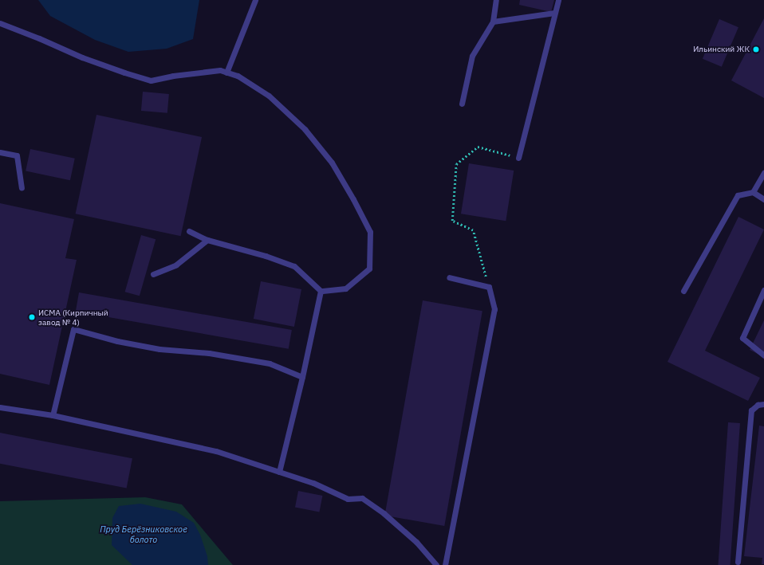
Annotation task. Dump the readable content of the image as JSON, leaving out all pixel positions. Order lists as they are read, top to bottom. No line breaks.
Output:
{"water":["Пруд Берёзниковское болото"],"places":["Ильинский ЖК","ИСМА (Кирпичный завод № 4)"]}
